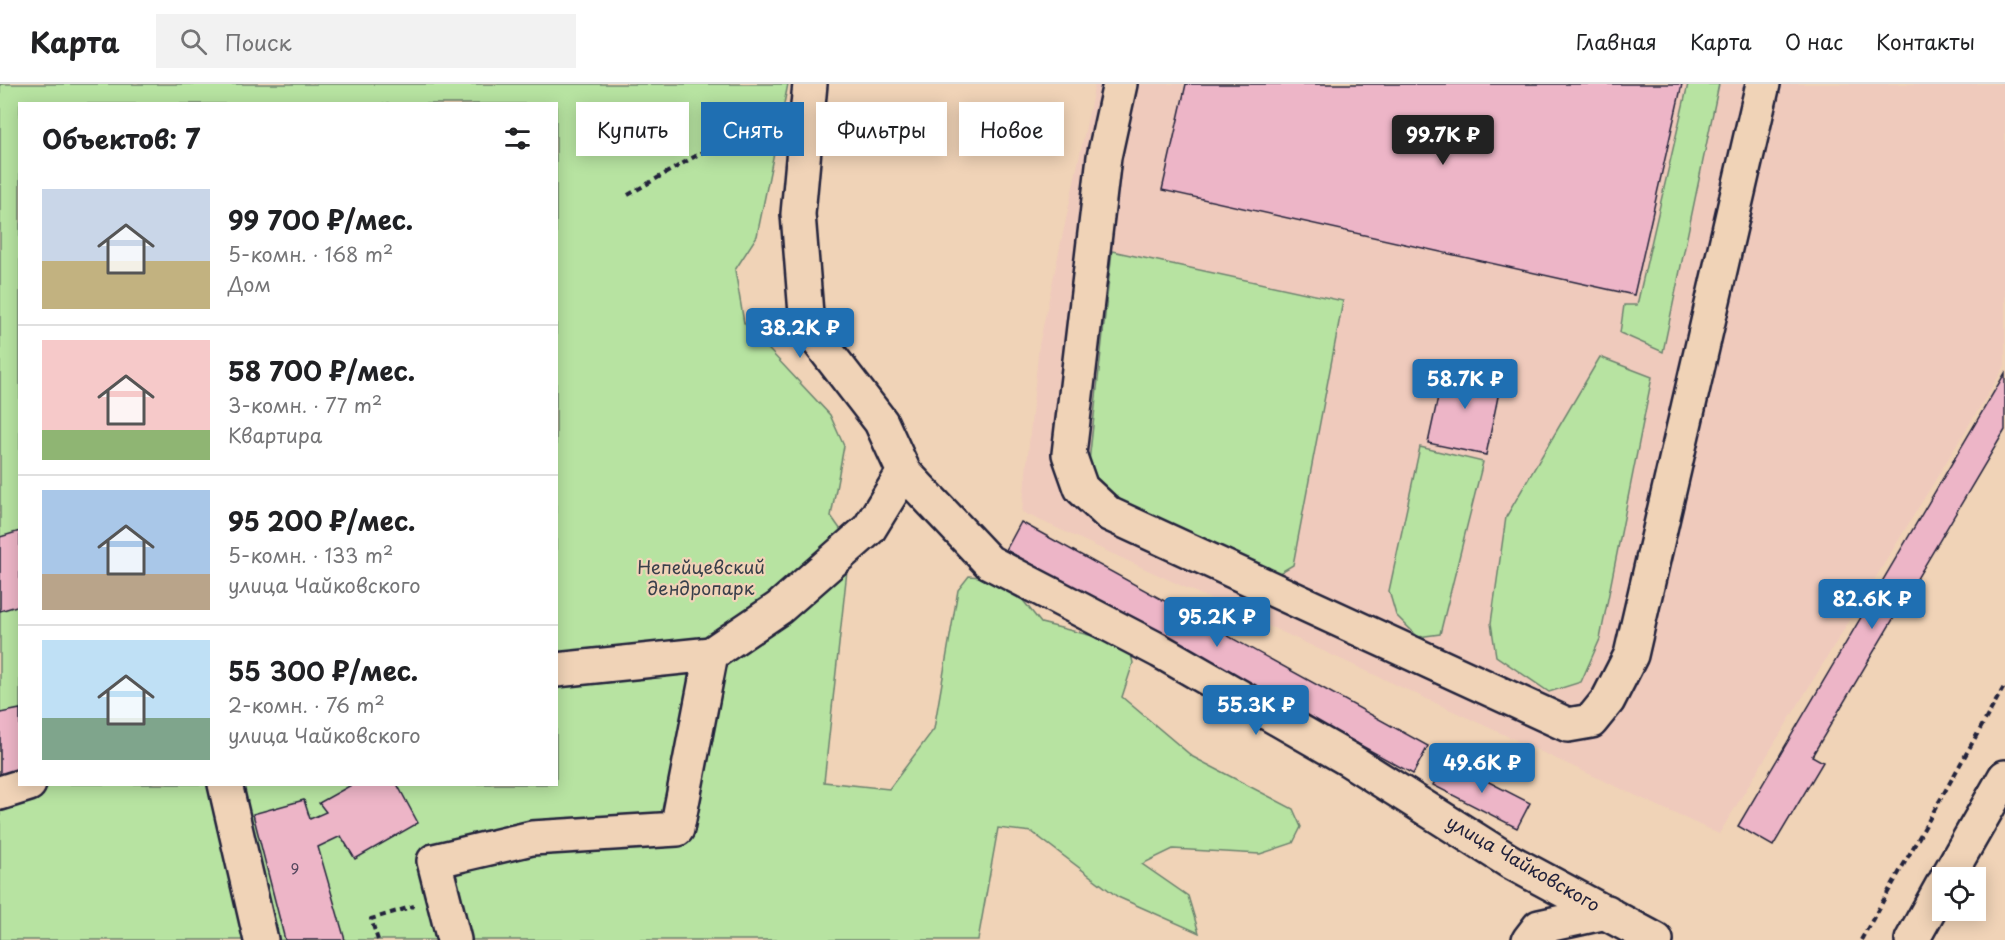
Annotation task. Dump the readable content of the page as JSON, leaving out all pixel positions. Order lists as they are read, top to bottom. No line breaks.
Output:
{"streets":{"street":["улица Чайковского"]},"parks":["Непейцевский дендропарк"],"house_numbers":["9"],"page":{"header":"Карта","search":"Поиск","nav":["Главная","Карта","О нас","Контакты"],"chip":["Купить","Снять","Фильтры","Новое"],"heading":"Объектов: 7","price":["99.7K ₽","38.2K ₽","58.7K ₽","82.6K ₽","95.2K ₽","55.3K ₽","49.6K ₽"],"list":[{"name":"99 700 ₽/мес.","note":"5-комн. · 168 m² · Дом"},{"name":"58 700 ₽/мес.","note":"3-комн. · 77 m² · Квартира"},{"name":"95 200 ₽/мес.","note":"5-комн. · 133 m² · улица Чайковского"},{"name":"55 300 ₽/мес.","note":"2-комн. · 76 m² · улица Чайковского"}]}}
